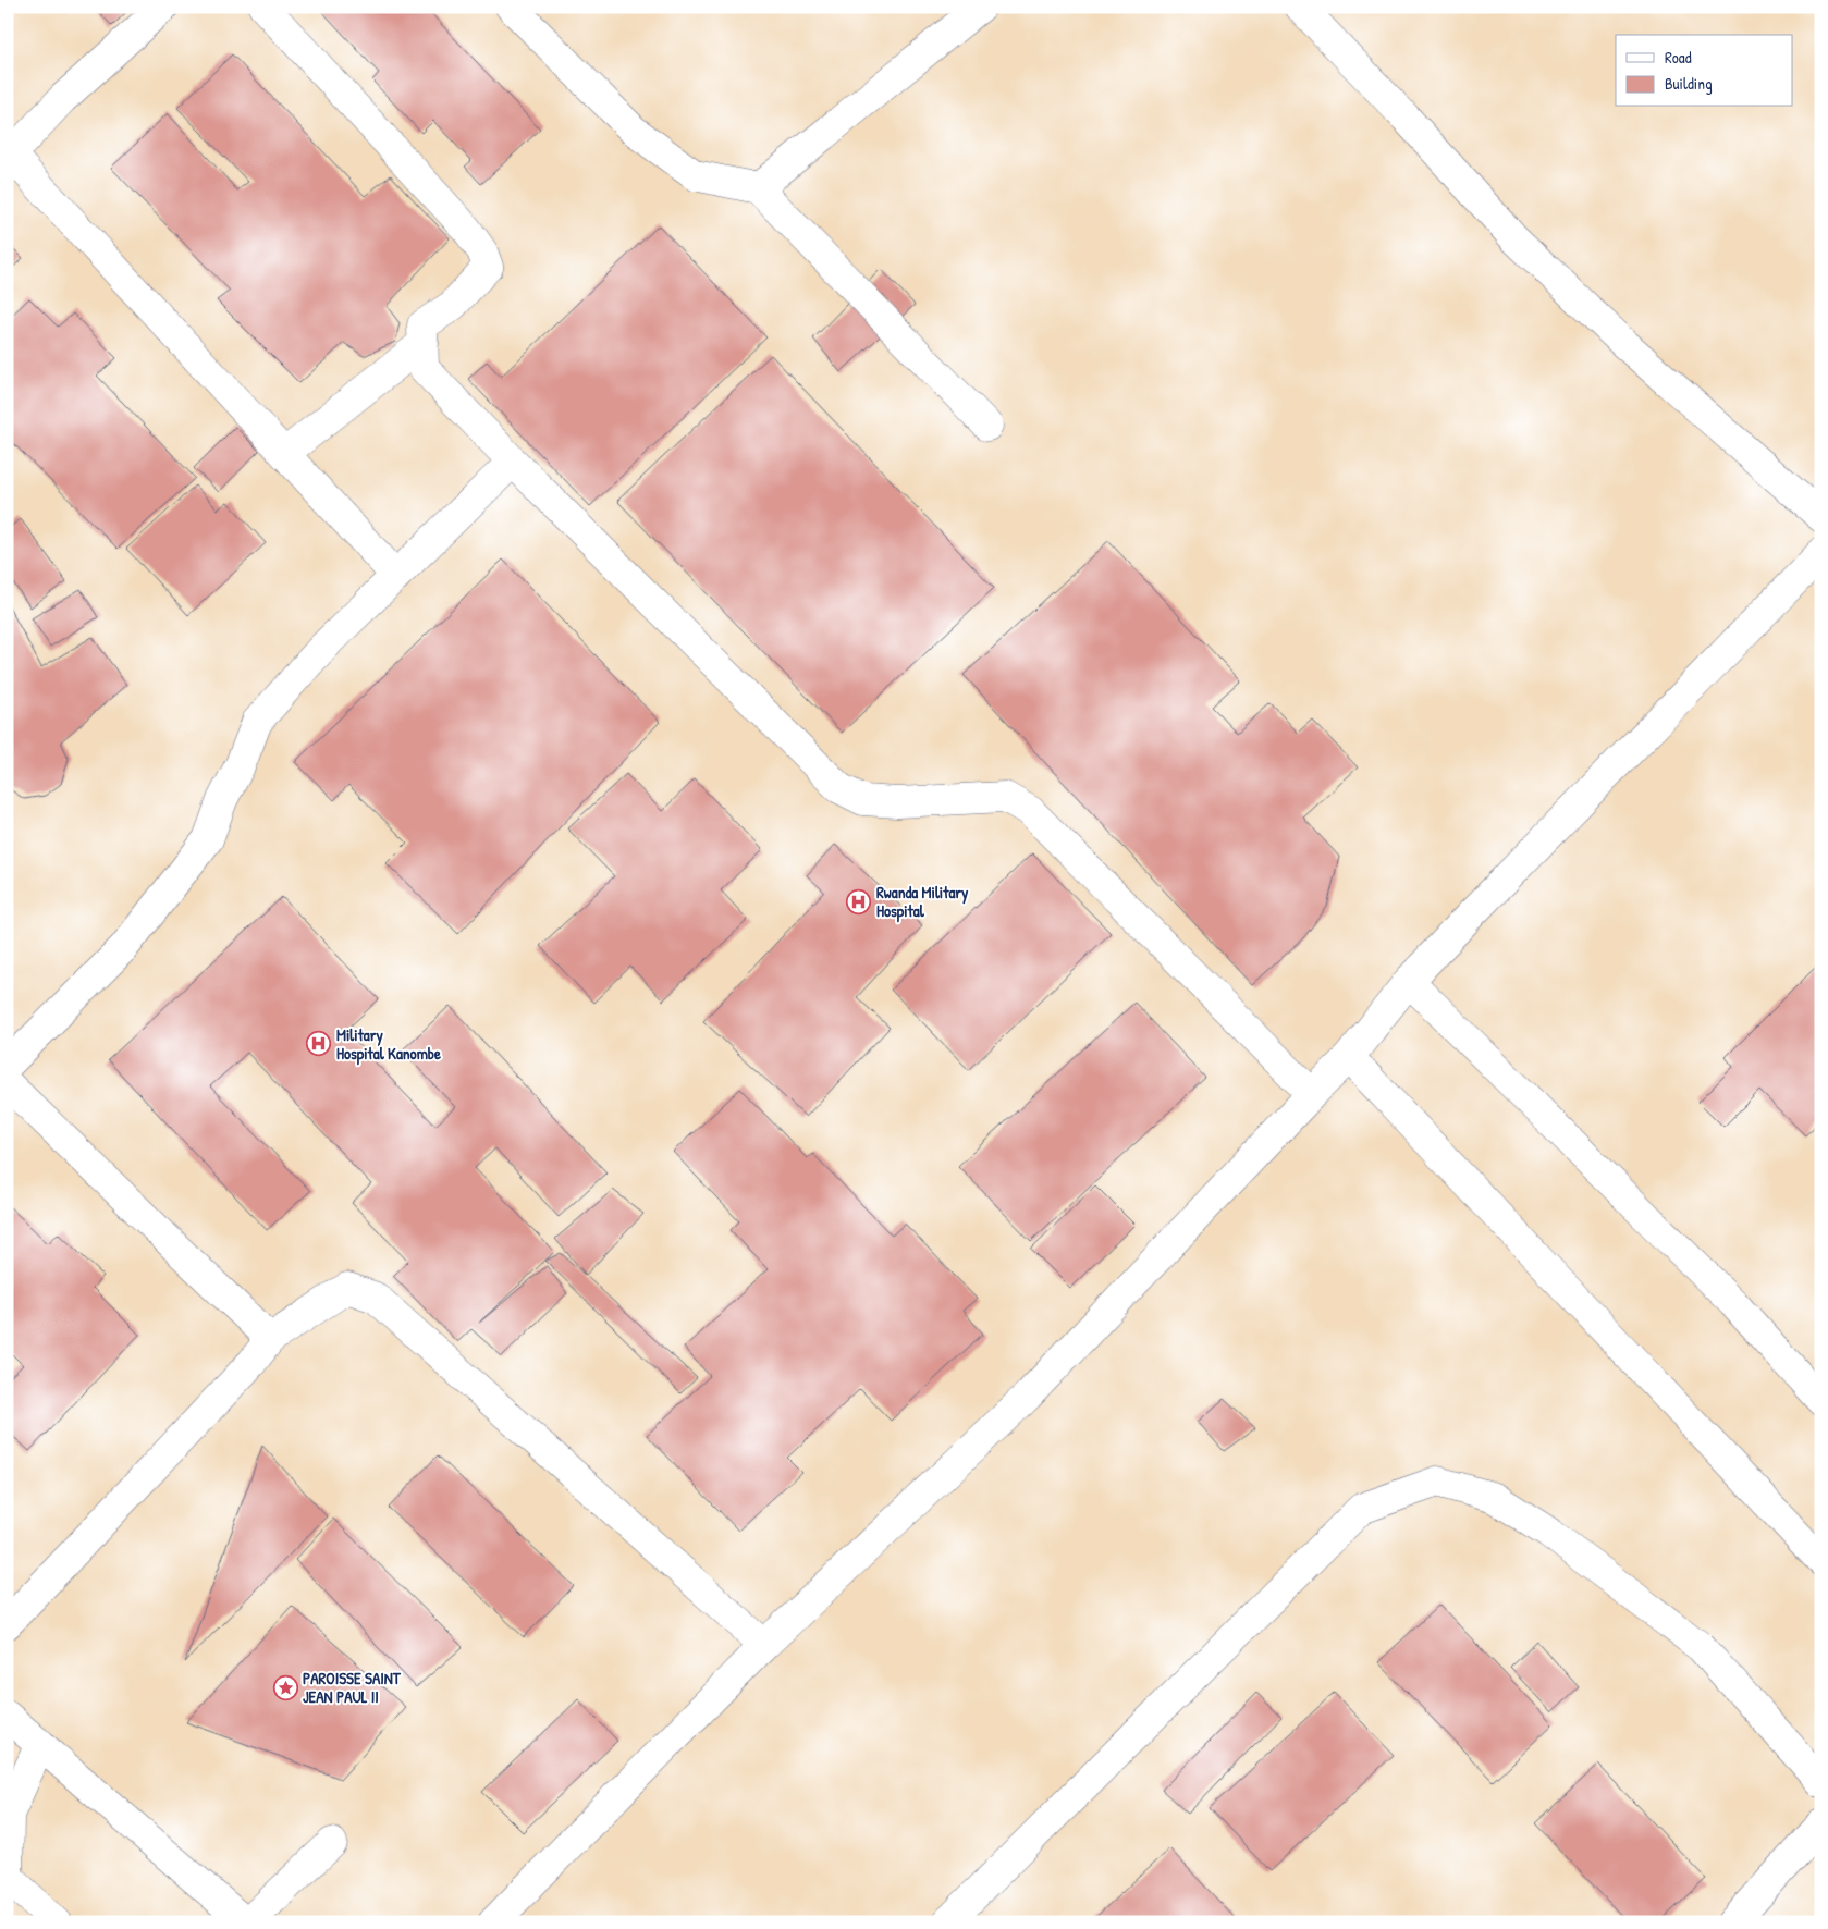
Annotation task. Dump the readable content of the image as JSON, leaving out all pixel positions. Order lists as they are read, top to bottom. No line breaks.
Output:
{"places":{"hospital":["Rwanda Military Hospital","Military Hospital Kanombe"],"place":["PAROISSE SAINT JEAN PAUL II"]},"legend":["Road","Building"]}
